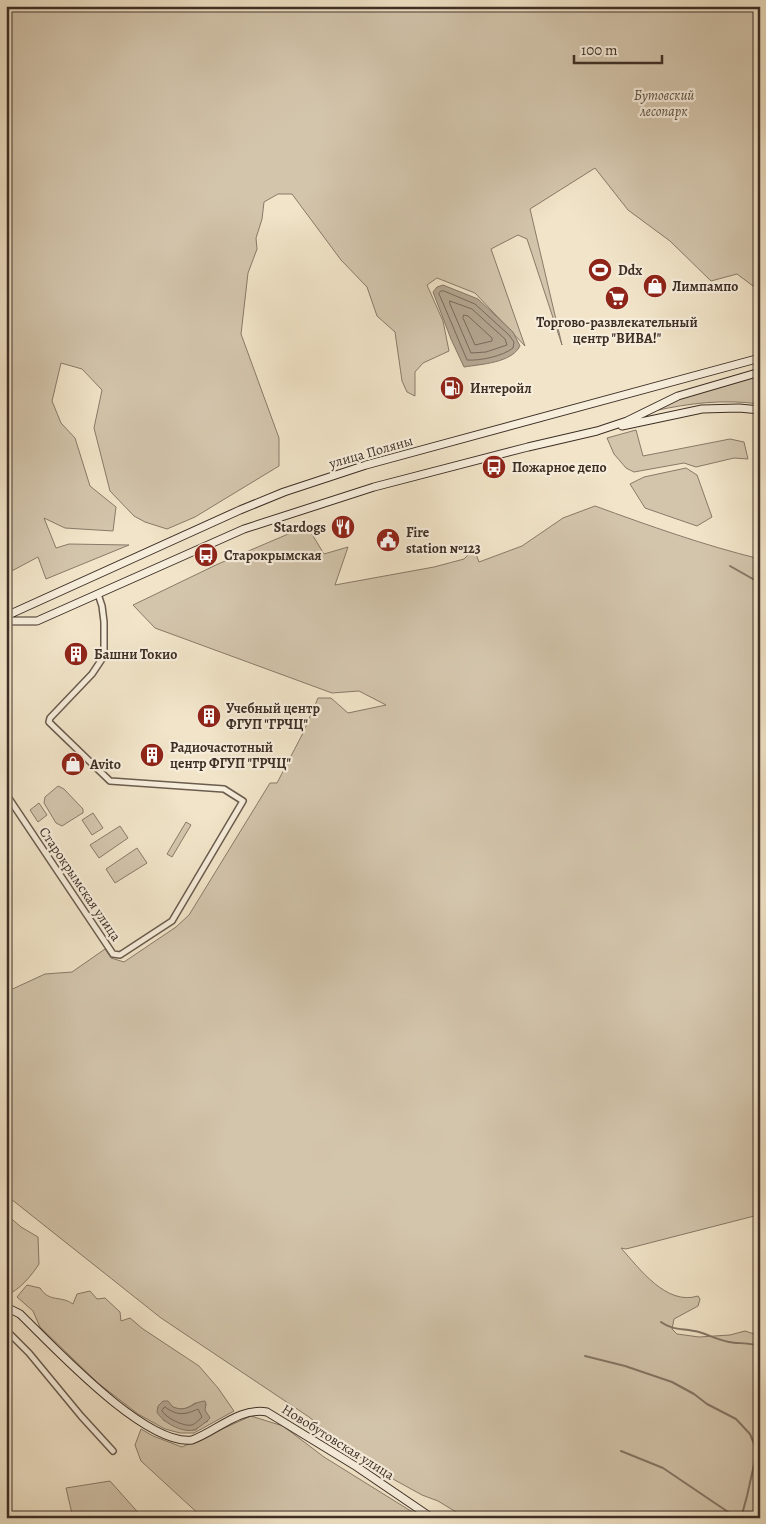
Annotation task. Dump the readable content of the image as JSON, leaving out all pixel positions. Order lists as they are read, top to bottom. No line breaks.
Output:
{"streets":{"main road":["улица Поляны","Новобутовская улица"],"street":["Старокрымская улица"]},"parks":["Бутовский лесопарк"],"places":{"sports":["Ddx"],"shop":["Лимпампо","Avito"],"supermarket":["Торгово-развлекательный центр \"ВИВА!\""],"fuel station":["Интеройл"],"bus stop":["Пожарное депо","Старокрымская"],"restaurant":["Stardogs"],"public building":["Fire station №123"],"building":["Башни Токио","Учебный центр ФГУП \"ГРЧЦ\"","Радиочастотный центр ФГУП \"ГРЧЦ\""]},"scale_bar":"100 m"}
